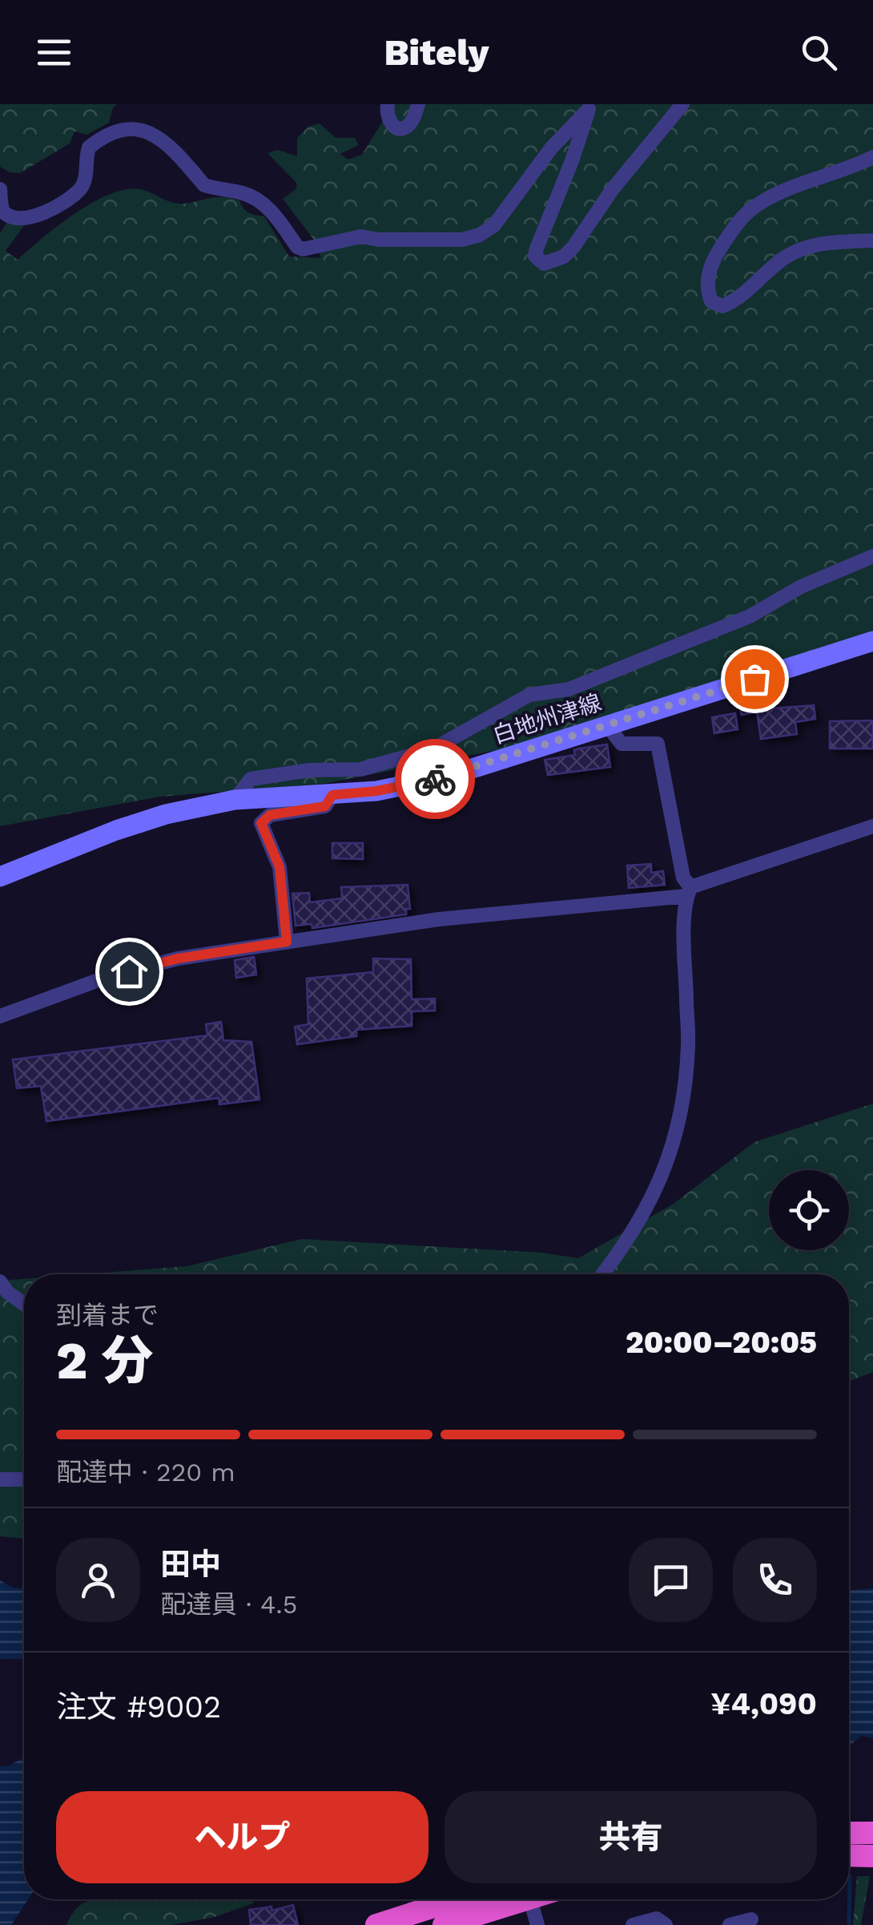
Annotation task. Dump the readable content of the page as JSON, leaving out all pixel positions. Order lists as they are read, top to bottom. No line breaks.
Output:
{"streets":{"main road":["白地州津線"]},"page":{"header":"Bitely","heading":["2 分","到着まで","20:00–20:05"],"panel":["田中","配達員 · 4.5","注文 #9002","¥4,090"],"bar":"配達中 · 220 m","buttons":["ヘルプ","共有"]}}
